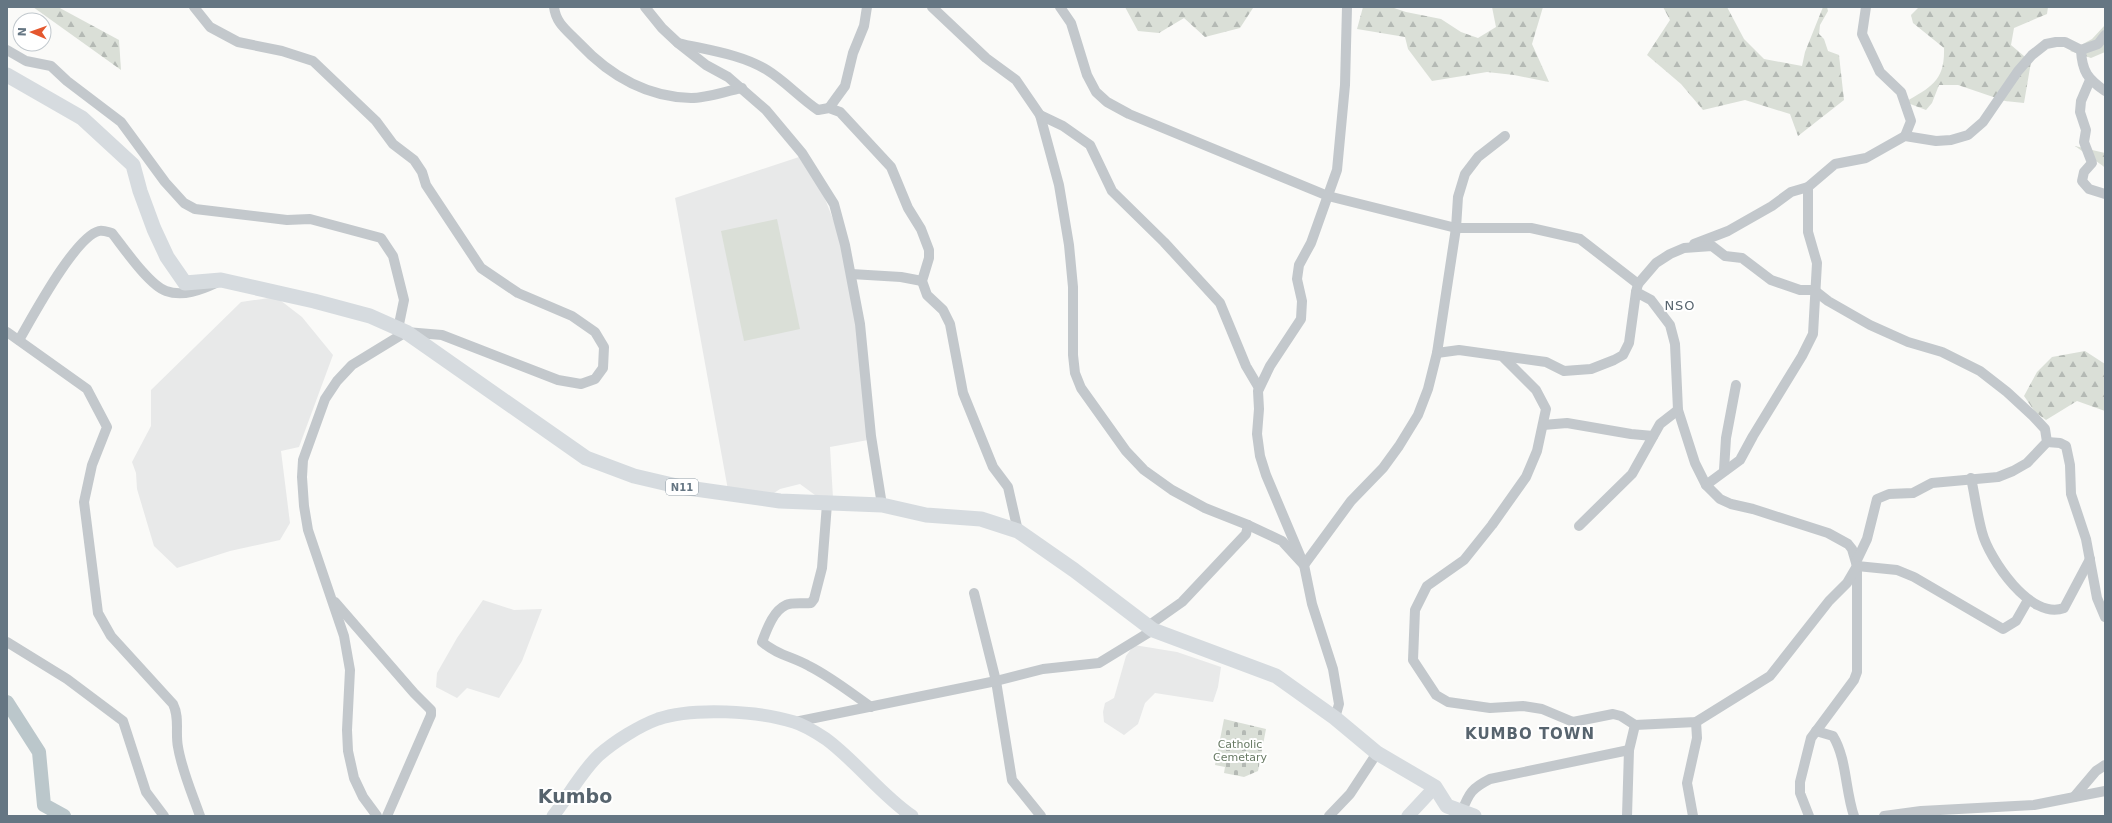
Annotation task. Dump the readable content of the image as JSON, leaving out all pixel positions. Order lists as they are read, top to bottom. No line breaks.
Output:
{"streets":{"highway":["N11"]},"districts":["NSO","KUMBO TOWN","Kumbo"],"parks":["Catholic Cemetary"],"north":"left"}
